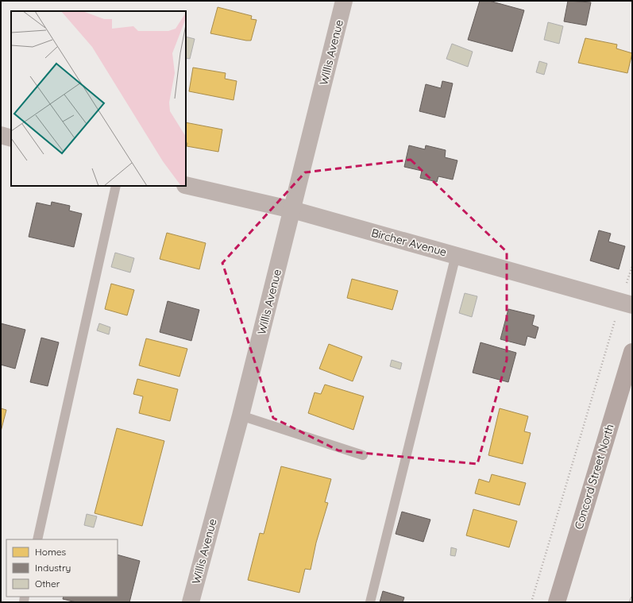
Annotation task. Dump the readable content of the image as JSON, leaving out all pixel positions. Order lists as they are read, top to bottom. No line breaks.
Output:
{"streets":{"main road":["Concord Street North"],"street":["Willis Avenue","Bircher Avenue"]},"crossings":[["Willis Avenue","Bircher Avenue"]],"legend":["Homes","Industry","Other"]}
